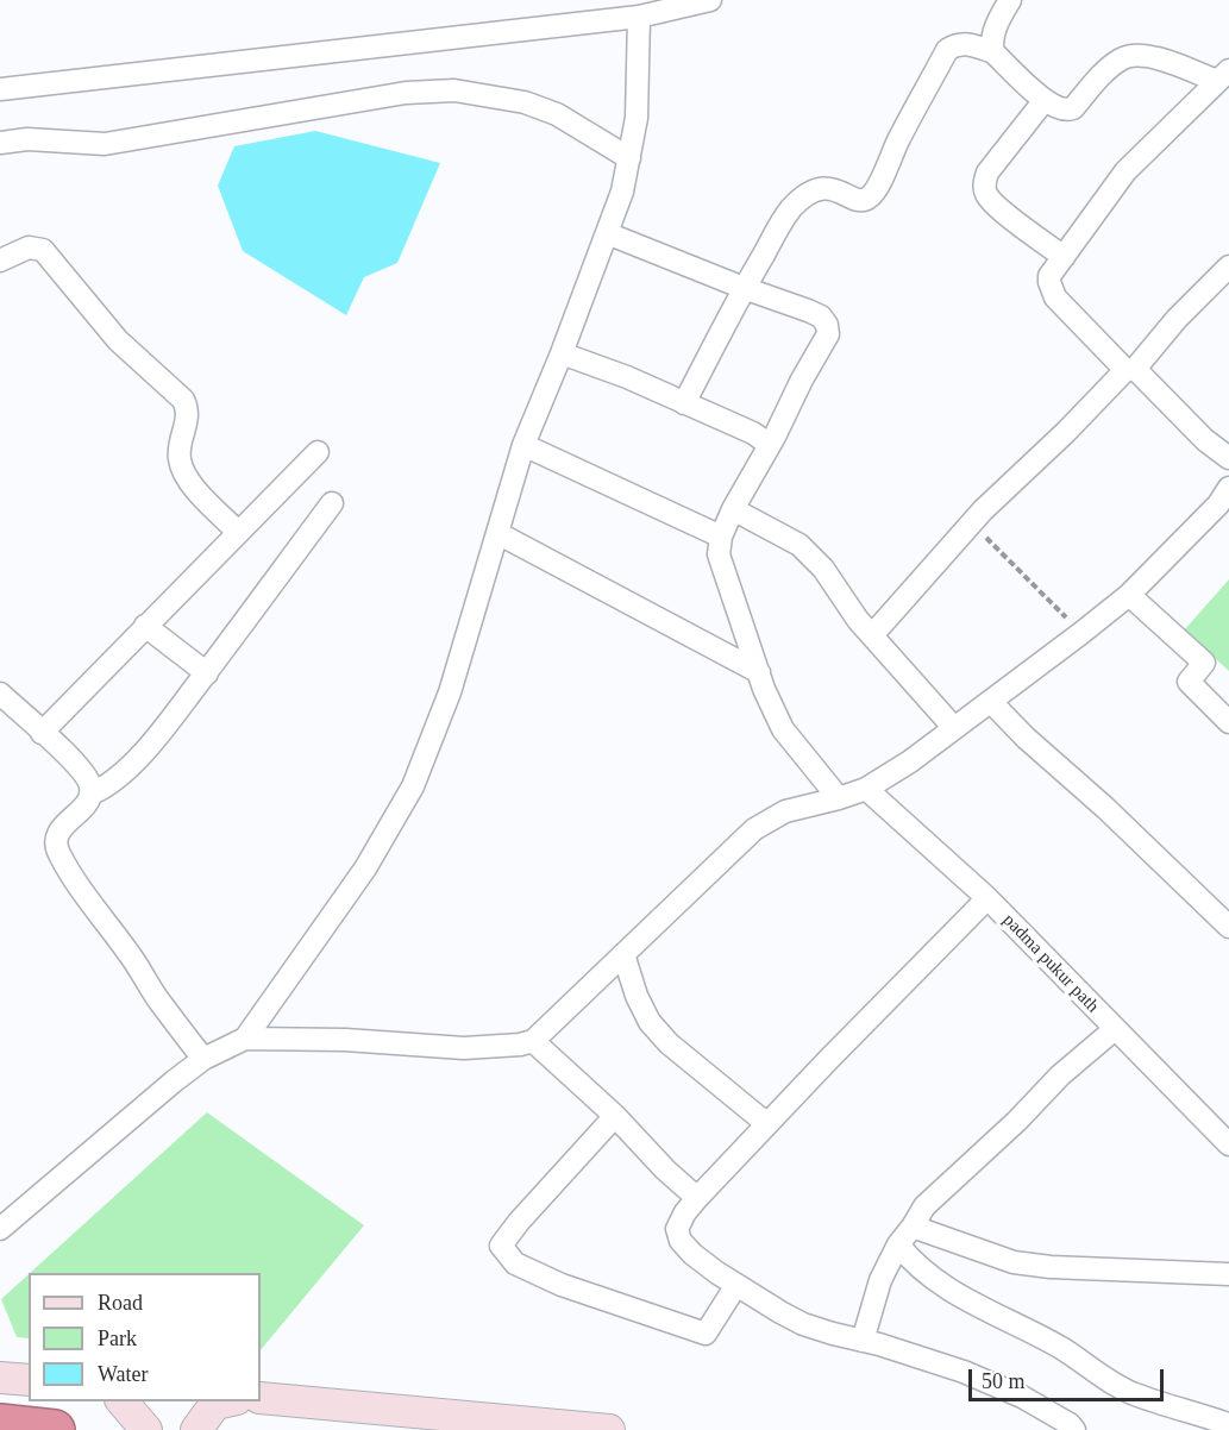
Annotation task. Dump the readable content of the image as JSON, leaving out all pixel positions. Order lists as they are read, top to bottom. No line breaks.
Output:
{"streets":{"street":["padma pukur path"]},"legend":["Road","Park","Water"],"scale_bar":"50 m"}
